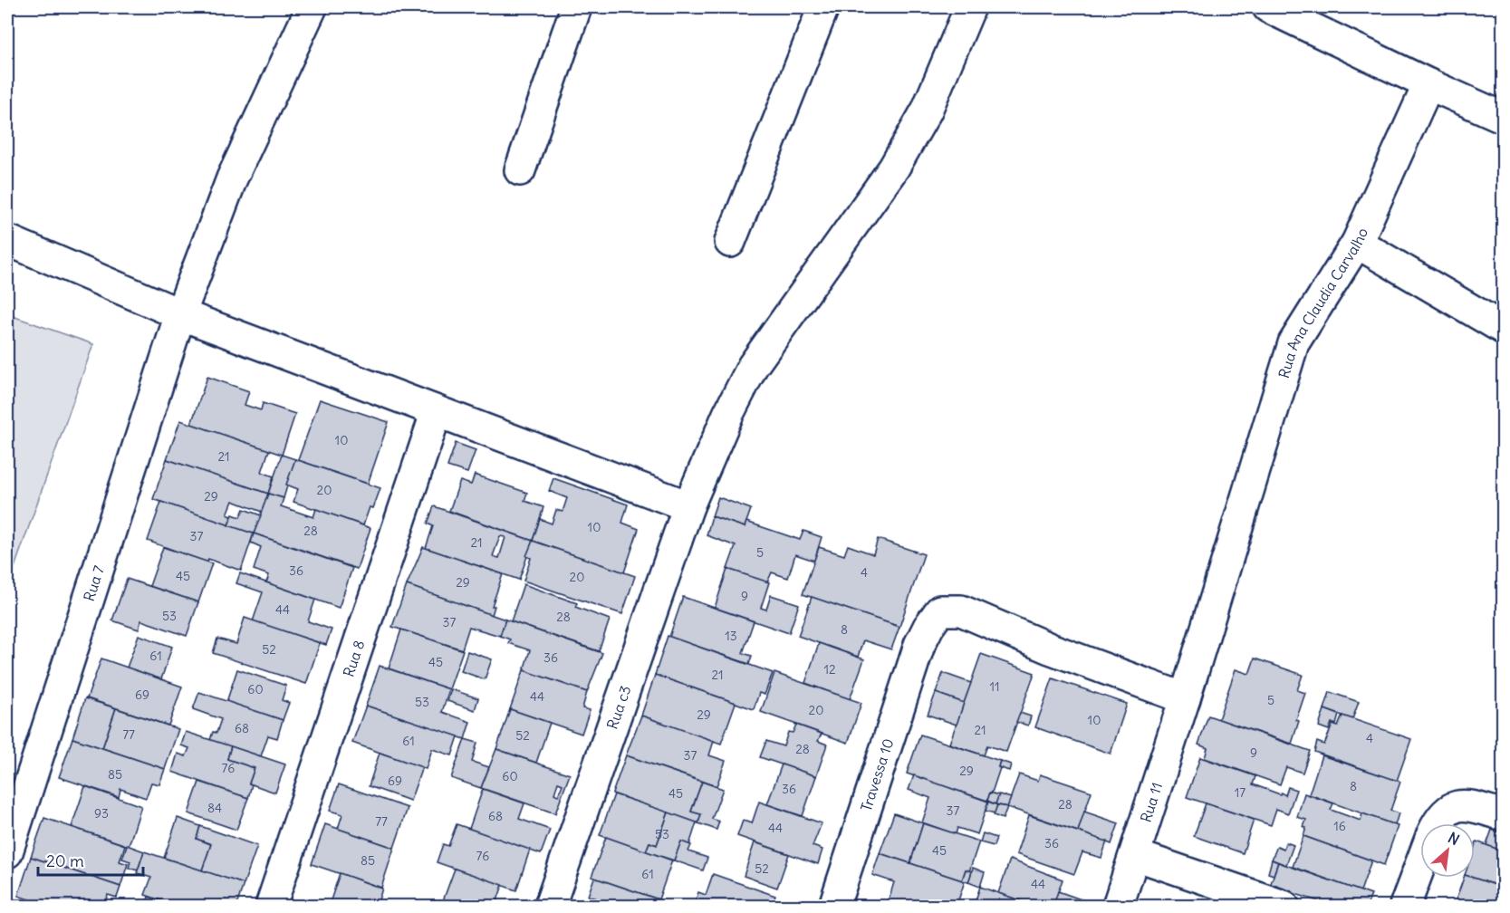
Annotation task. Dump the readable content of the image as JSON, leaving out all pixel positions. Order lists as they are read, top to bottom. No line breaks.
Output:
{"streets":{"street":["Rua Ana Claudia Carvalho","Rua 7","Rua 8","Rua c3","Travessa 10","Rua 11"]},"crossings":[["Rua Ana Claudia Carvalho","Travessa 10"],["Rua Ana Claudia Carvalho","Rua 11"],["Travessa 10","Rua 11"]],"house_numbers":["10","21","20","29","10","28","37","21","5","36","4","45","20","29","9","44","53","28","37","8","13","52","61","36","45","12","21","11","60","69","44","5","53","20","29","10","68","21","77","52","4","61","28","9","37","76","29","85","60","69","8","36","17","45","28","84","37","93","68","77","16","44","53","36","45","76","85","52","61","44"],"scale_bar":"20 m","north":"top right"}
